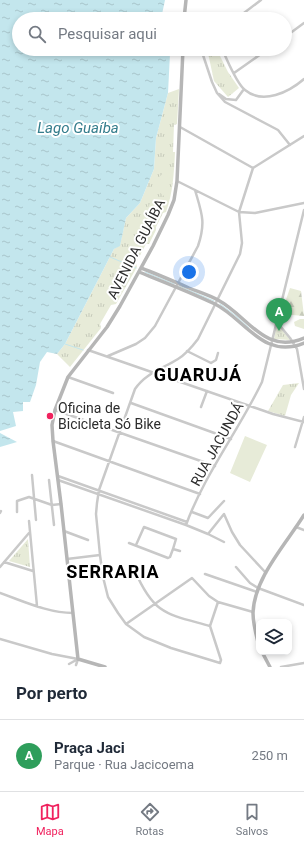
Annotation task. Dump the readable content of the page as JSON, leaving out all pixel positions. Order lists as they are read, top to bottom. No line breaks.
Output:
{"streets":{"street":["AVENIDA GUAÍBA","RUA JACUNDÁ"]},"districts":["GUARUJÁ","SERRARIA"],"water":["Lago Guaíba"],"places":["Oficina de Bicicleta Só Bike"],"page":{"search":"Pesquisar aqui","pins":"A","heading":"Por perto","list":[{"mark":"A","name":"Praça Jaci","note":"Parque · Rua Jacicoema","value":"250 m"}],"nav":["Mapa","Rotas","Salvos"]}}
